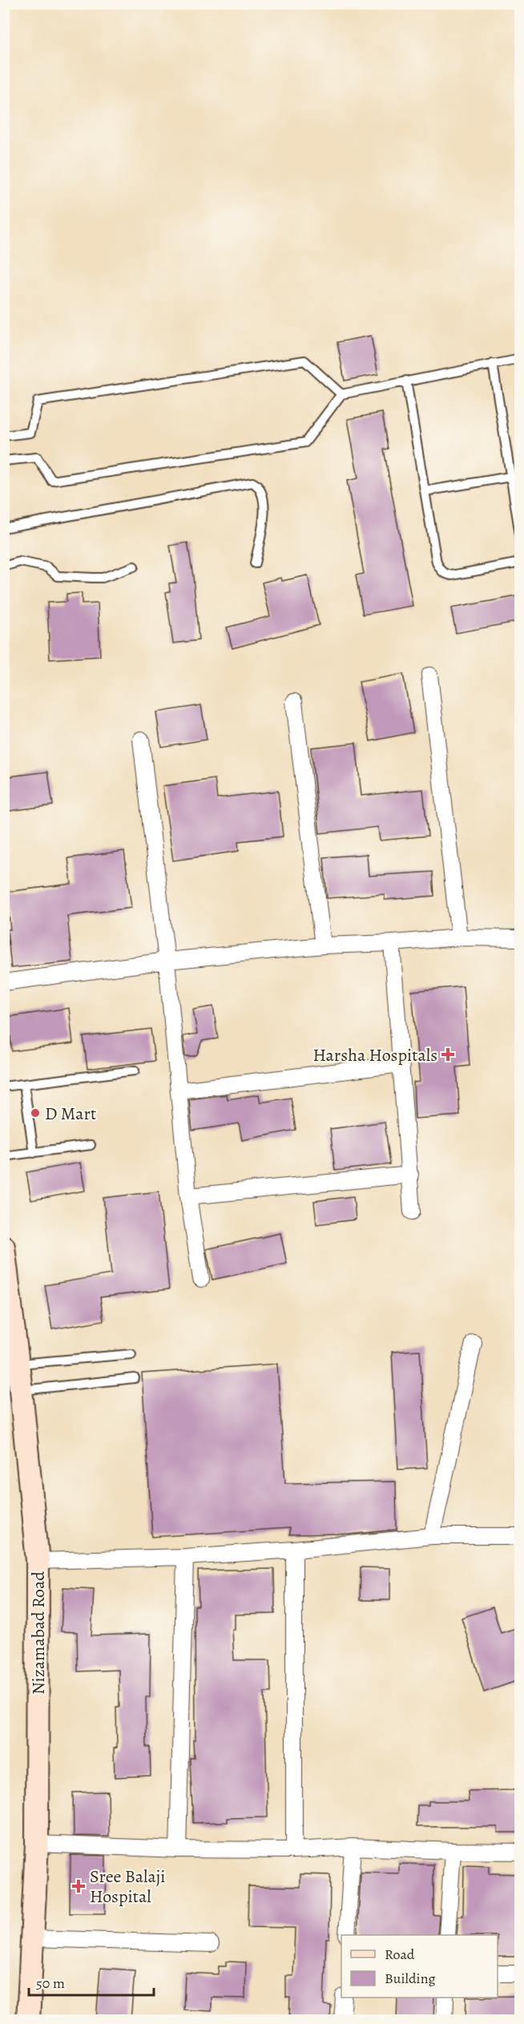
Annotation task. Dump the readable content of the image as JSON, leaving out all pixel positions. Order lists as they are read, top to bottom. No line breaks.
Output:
{"streets":{"main road":["Nizamabad Road"]},"places":{"health":["Harsha Hospitals","Sree Balaji Hospital"],"other":["D Mart"]},"legend":["Road","Building"],"scale_bar":"50 m"}
